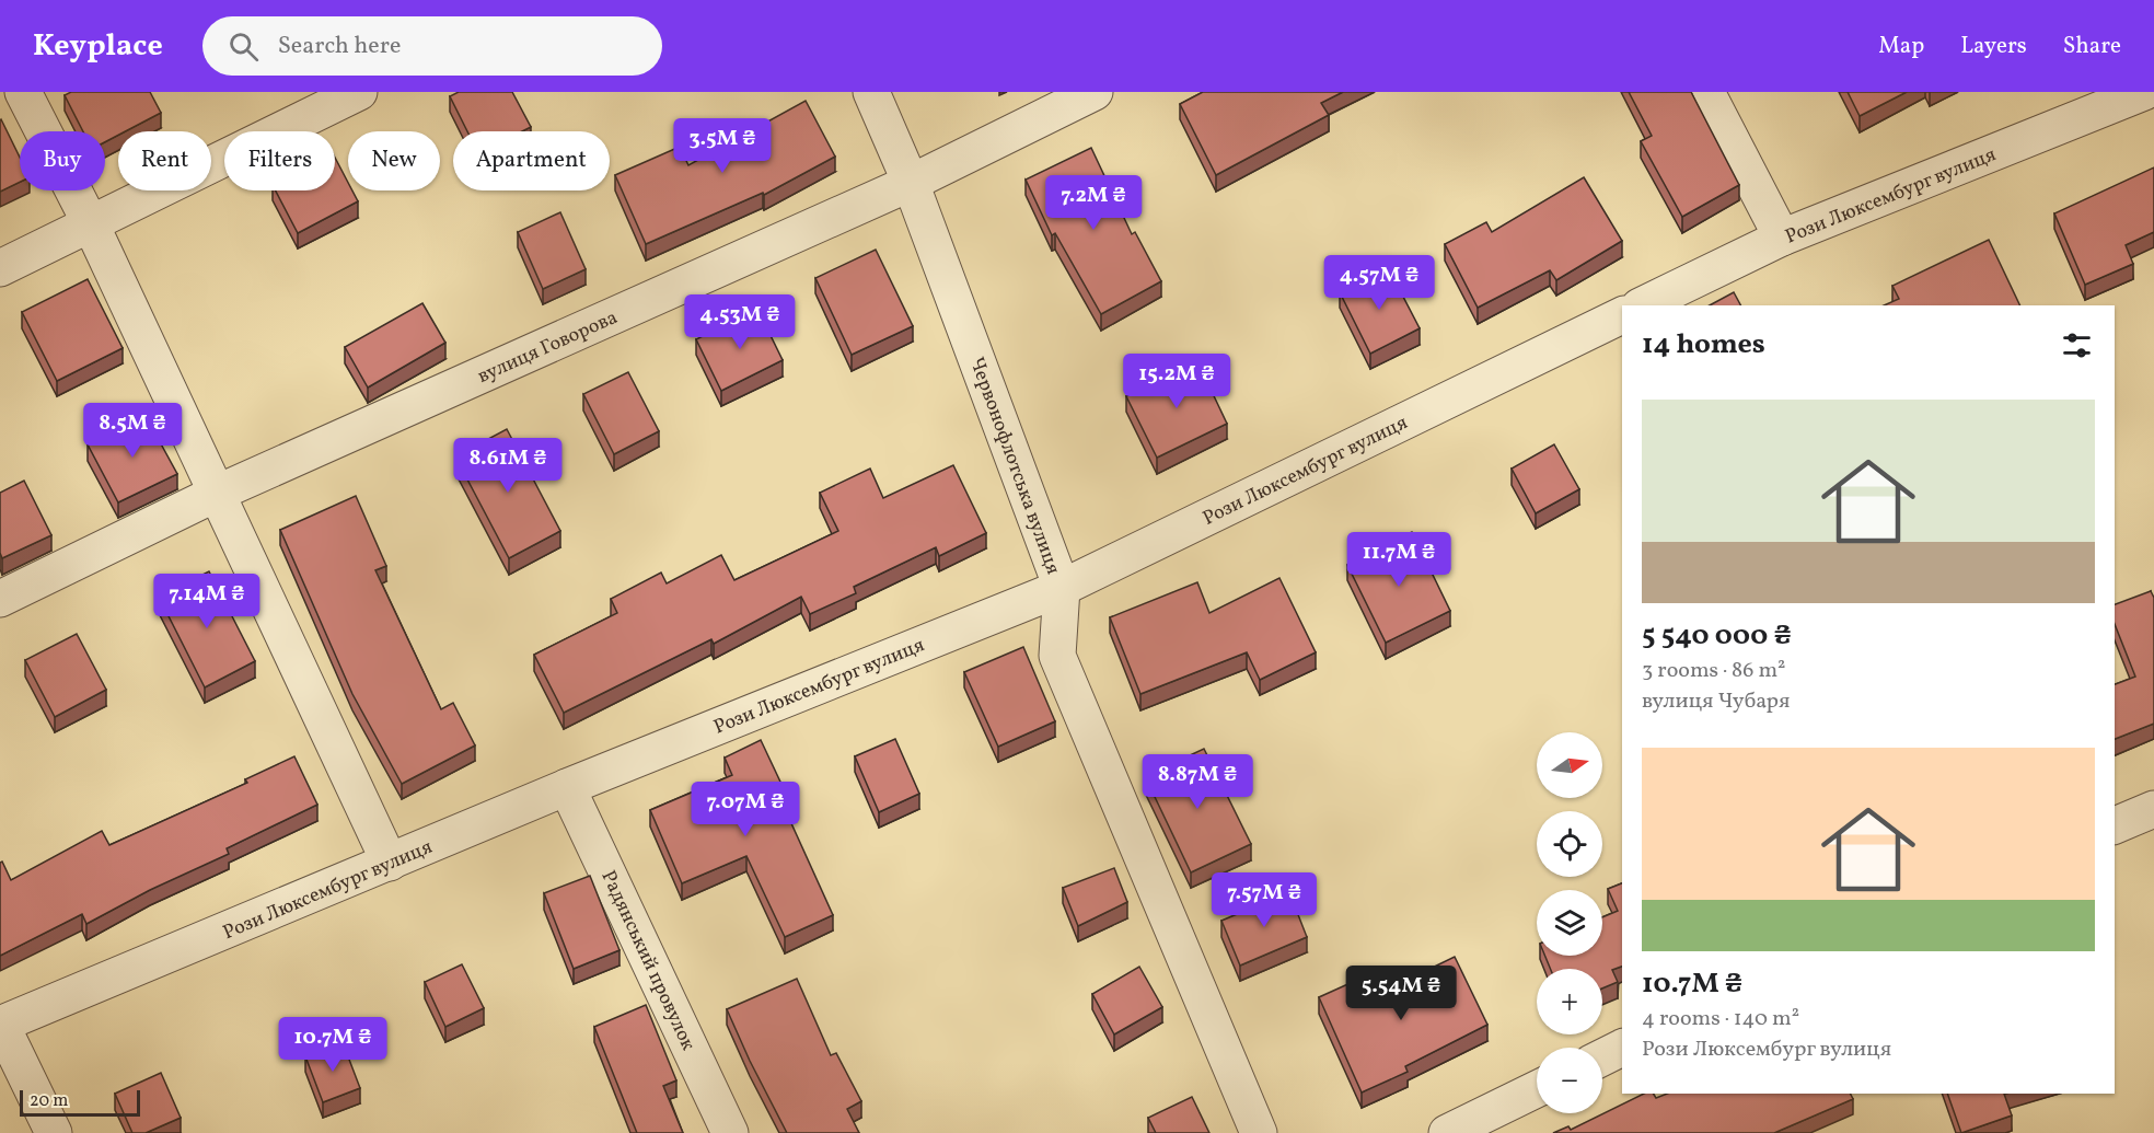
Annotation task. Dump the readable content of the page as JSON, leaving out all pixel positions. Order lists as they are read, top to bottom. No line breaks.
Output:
{"streets":{"street":["Рози Люксембург вулиця","вулиця Говорова","Червонофлотська вулиця","Радянський провулок"]},"crossings":[["Рози Люксембург вулиця","Червонофлотська вулиця"],["Рози Люксембург вулиця","Радянський провулок"],["вулиця Говорова","Червонофлотська вулиця"]],"scale_bar":"20 m","north":"right","page":{"header":"Keyplace","search":"Search here","nav":["Map","Layers","Share"],"price":["3.5M ₴","7.2M ₴","4.57M ₴","4.53M ₴","15.2M ₴","8.5M ₴","8.61M ₴","11.7M ₴","7.14M ₴","8.87M ₴","7.07M ₴","7.57M ₴","5.54M ₴","10.7M ₴"],"chip":["Buy","Rent","Filters","New","Apartment"],"heading":"14 homes","list":[{"name":"5 540 000 ₴","note":"3 rooms · 86 m² · вулиця Чубаря"},{"name":"10.7M ₴","note":"4 rooms · 140 m² · Рози Люксембург вулиця"}],"map_buttons":["+","−"],"scale":"20 m"}}
